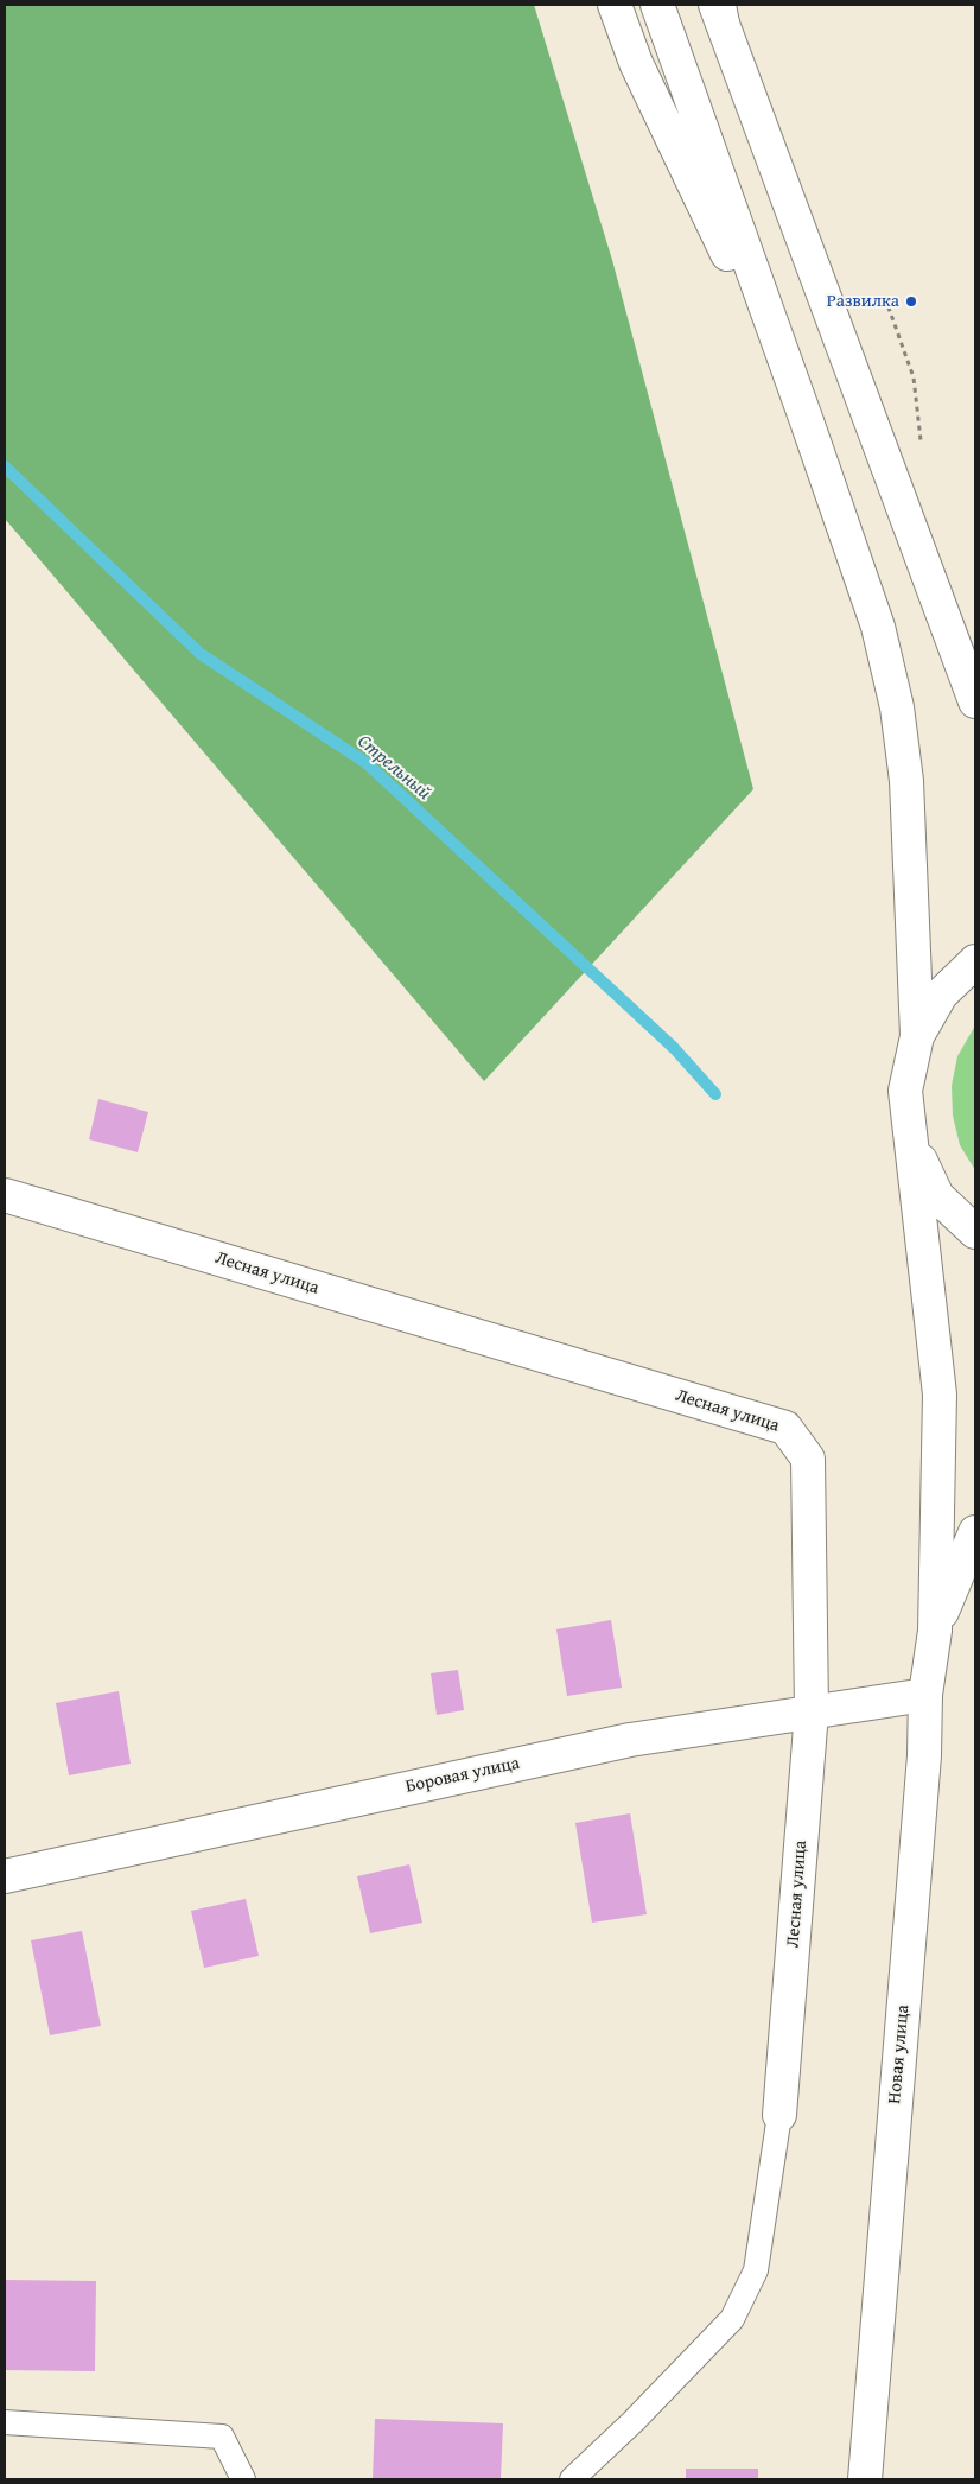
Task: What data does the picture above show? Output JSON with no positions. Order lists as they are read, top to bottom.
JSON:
{
  "streets": {
    "main road": ["Лесная улица", "Боровая улица", "Новая улица"]
  },
  "crossings": [
    ["Лесная улица", "Боровая улица"],
    ["Боровая улица", "Новая улица"]
  ],
  "water": ["Стрельный"],
  "places": ["Развилка"]
}
